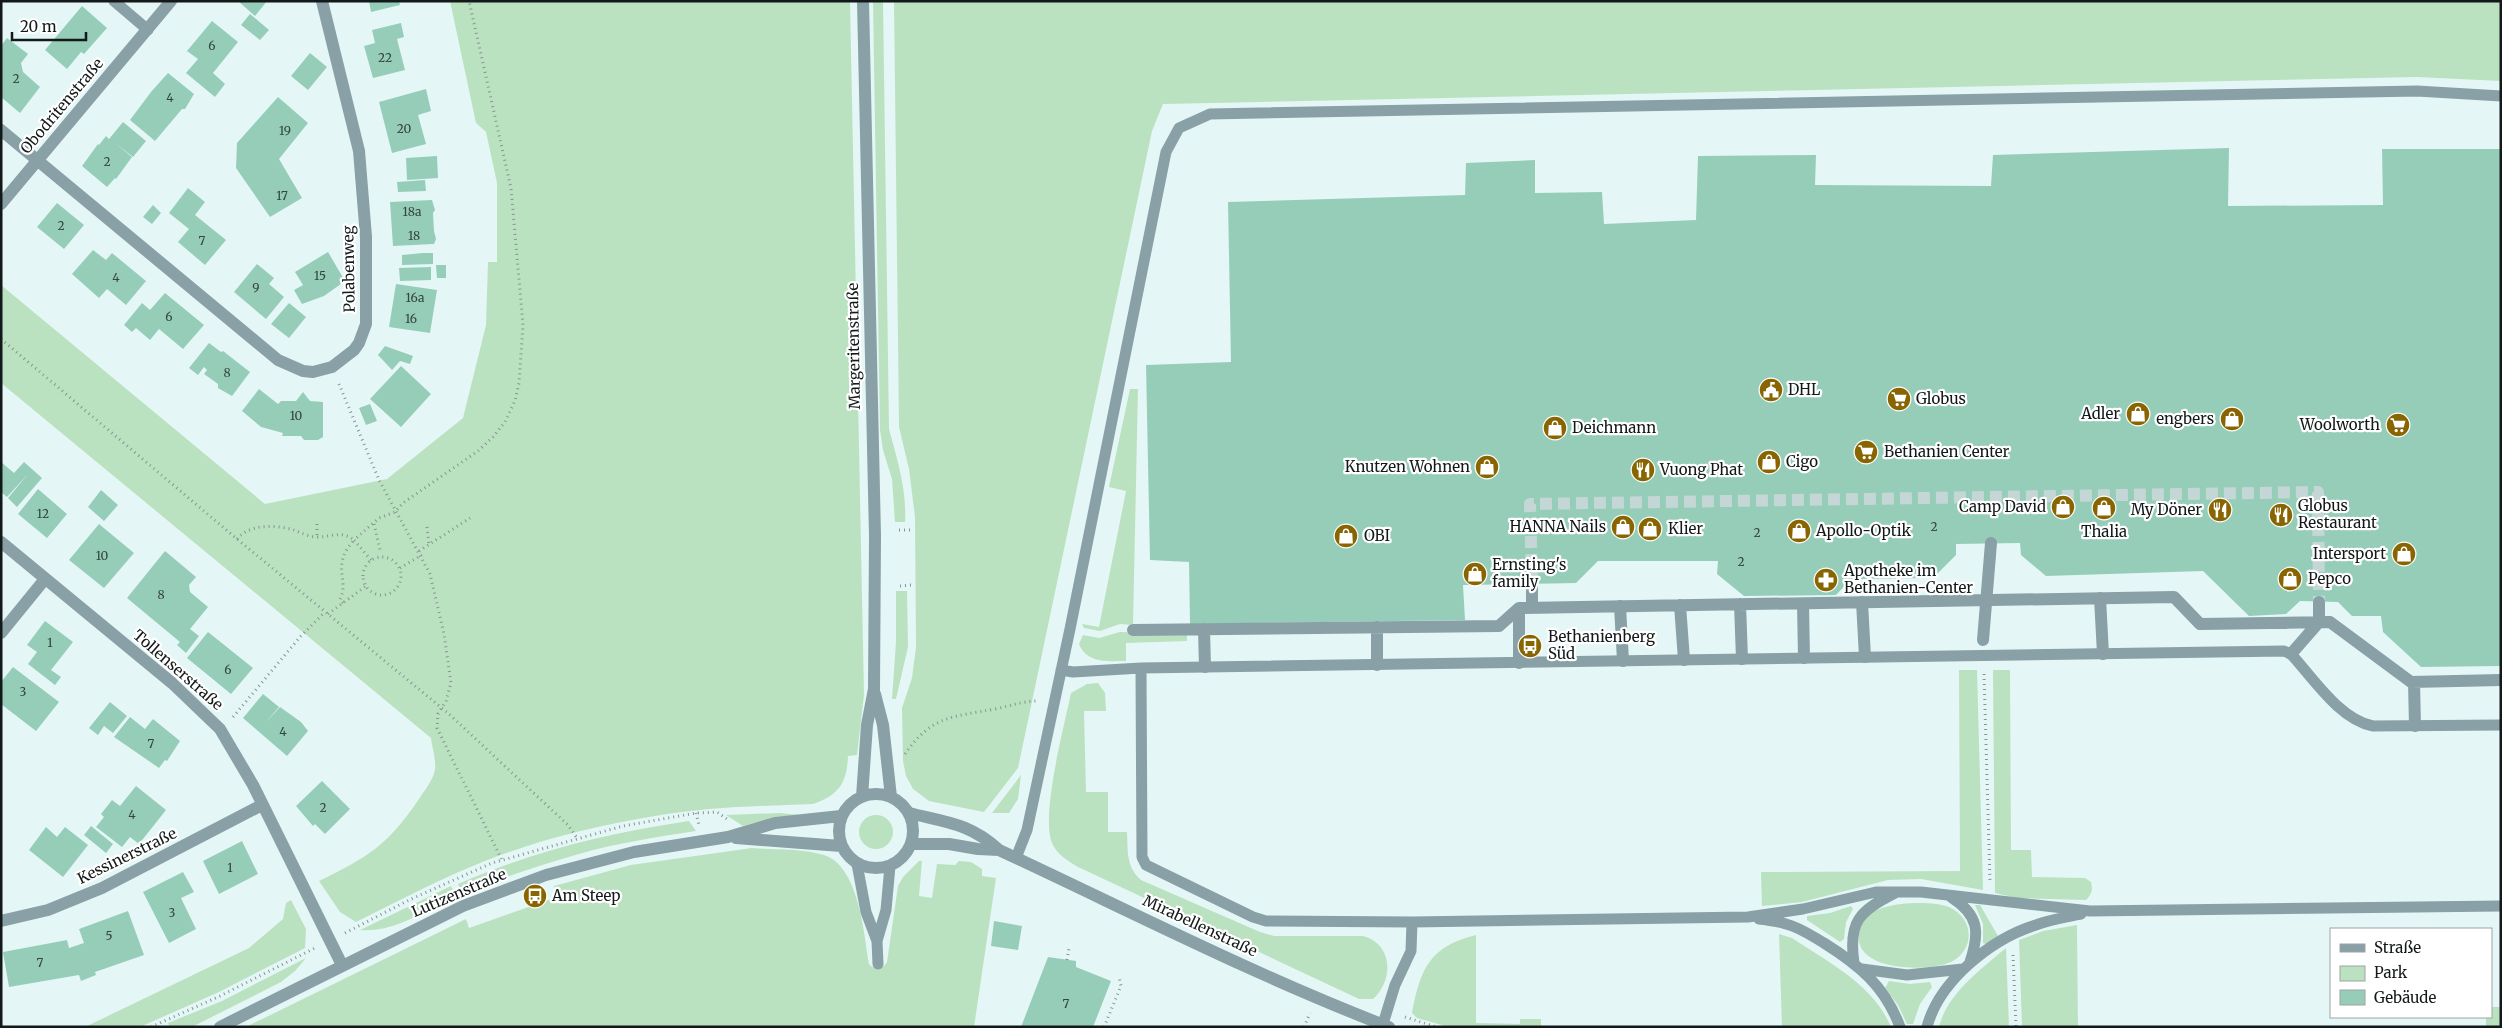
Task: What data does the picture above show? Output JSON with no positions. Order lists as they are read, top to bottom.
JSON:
{
  "streets": {
    "street": [
      "Obodritenstraße",
      "Polabenweg",
      "Margeritenstraße",
      "Tollenserstraße",
      "Kessinerstraße",
      "Lutizenstraße",
      "Mirabellenstraße"
    ]
  },
  "crossings": [
    ["Obodritenstraße", "Polabenweg"],
    ["Margeritenstraße", "Lutizenstraße"],
    ["Margeritenstraße", "Mirabellenstraße"],
    ["Tollenserstraße", "Kessinerstraße"],
    ["Tollenserstraße", "Lutizenstraße"],
    ["Lutizenstraße", "Mirabellenstraße"]
  ],
  "places": {
    "public building": ["DHL"],
    "supermarket": ["Globus", "Woolworth", "Bethanien Center"],
    "shop": [
      "Adler",
      "engbers",
      "Deichmann",
      "Cigo",
      "Knutzen Wohnen",
      "Camp David",
      "Thalia",
      "HANNA Nails",
      "Klier",
      "Apollo-Optik",
      "OBI",
      "Intersport",
      "Ernsting's family",
      "Pepco"
    ],
    "restaurant": ["Vuong Phat", "My Döner", "Globus Restaurant"],
    "pharmacy": ["Apotheke im Bethanien-Center"],
    "bus stop": ["Bethanienberg Süd", "Am Steep"]
  },
  "house_numbers": [
    "6",
    "22",
    "2",
    "4",
    "20",
    "19",
    "2",
    "17",
    "18a",
    "2",
    "18",
    "7",
    "15",
    "4",
    "9",
    "16a",
    "6",
    "16",
    "8",
    "10",
    "12",
    "2",
    "2",
    "10",
    "2",
    "8",
    "1",
    "6",
    "3",
    "4",
    "7",
    "2",
    "4",
    "1",
    "3",
    "5",
    "7",
    "7"
  ],
  "legend": ["Straße", "Park", "Gebäude"],
  "scale_bar": "20 m"
}
